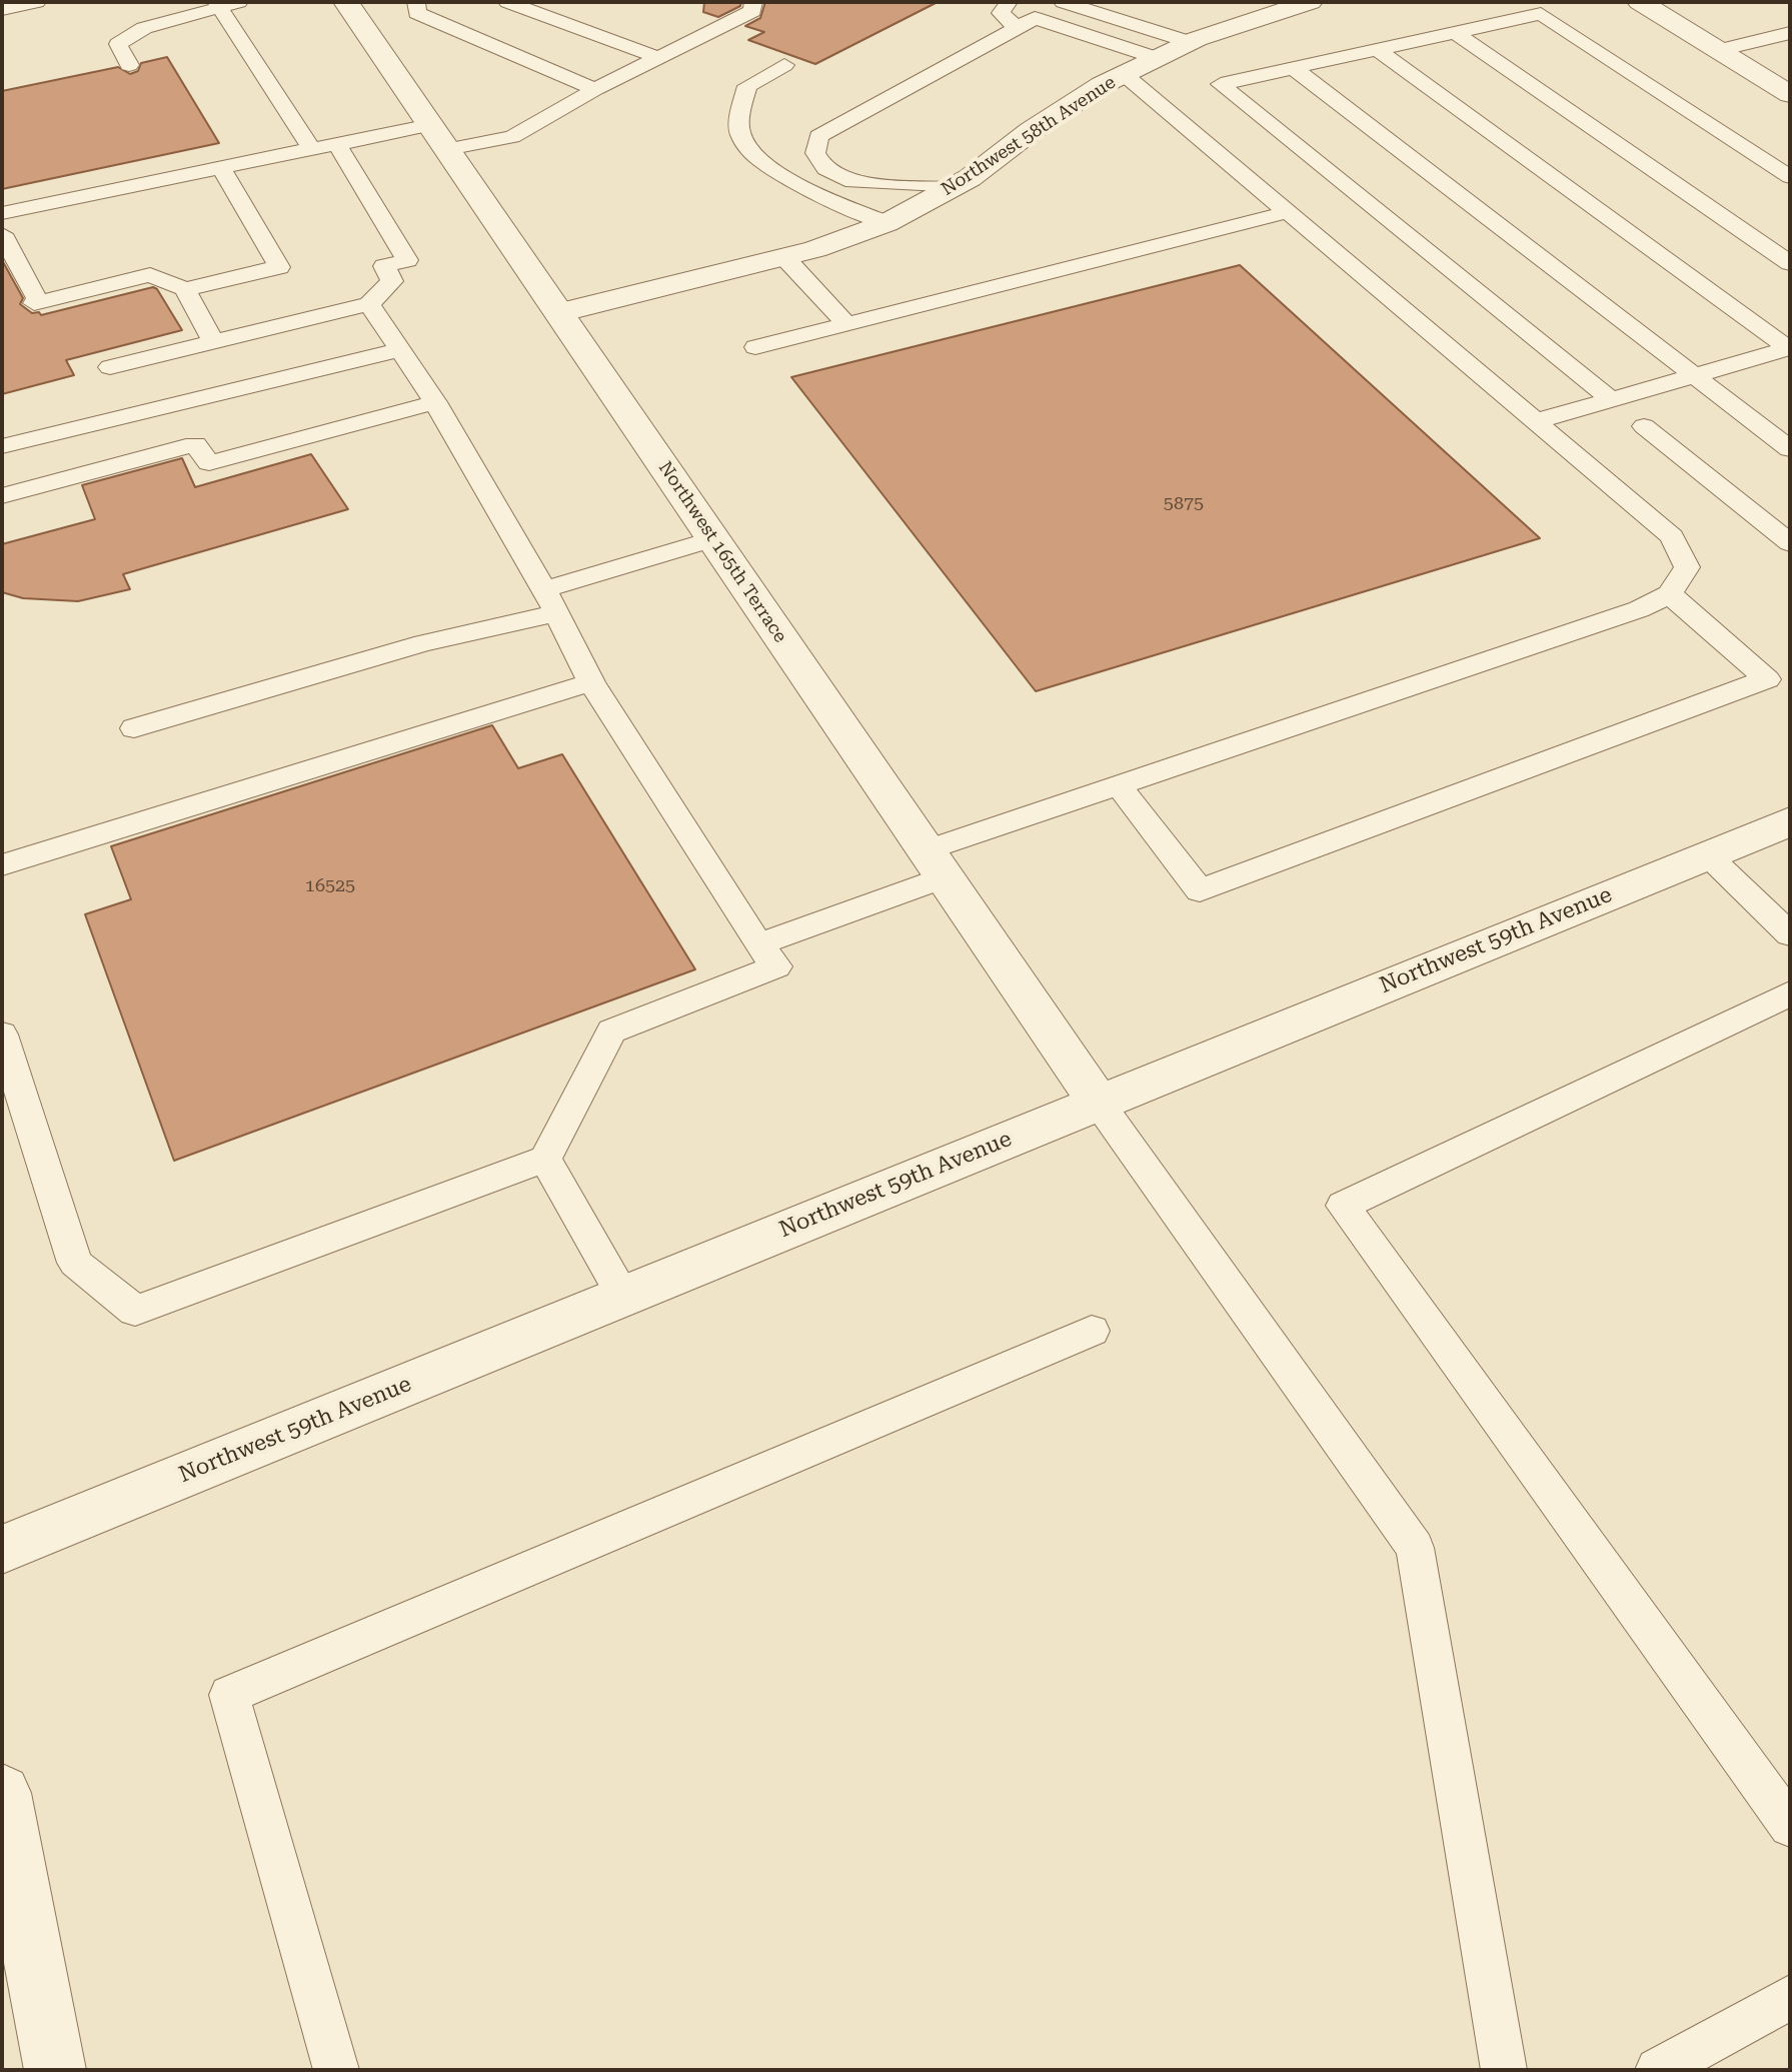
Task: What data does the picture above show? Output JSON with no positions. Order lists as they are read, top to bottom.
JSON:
{
  "streets": {
    "street": ["Northwest 58th Avenue", "Northwest 165th Terrace", "Northwest 59th Avenue"]
  },
  "crossings": [
    ["Northwest 58th Avenue", "Northwest 165th Terrace"],
    ["Northwest 165th Terrace", "Northwest 59th Avenue"]
  ],
  "house_numbers": ["5875", "16525"]
}
